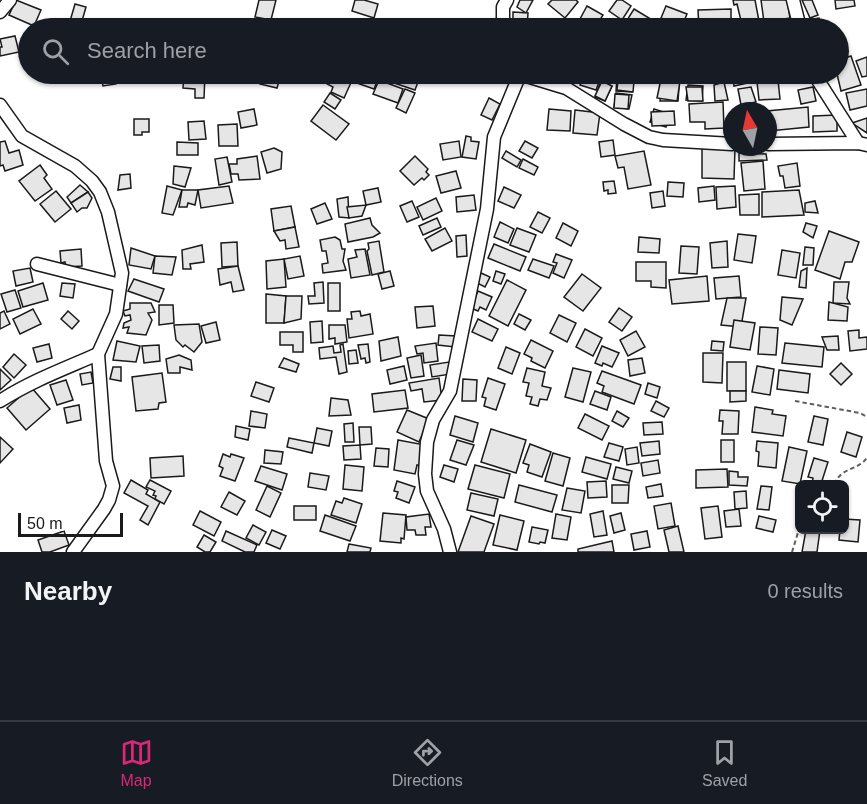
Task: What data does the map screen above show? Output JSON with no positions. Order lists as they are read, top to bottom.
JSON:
{
  "scale_bar": "50 m",
  "north": "top",
  "page": {
    "search": "Search here",
    "scale": "50 m",
    "heading": ["Nearby", "0 results"],
    "nav": ["Map", "Directions", "Saved"]
  }
}
